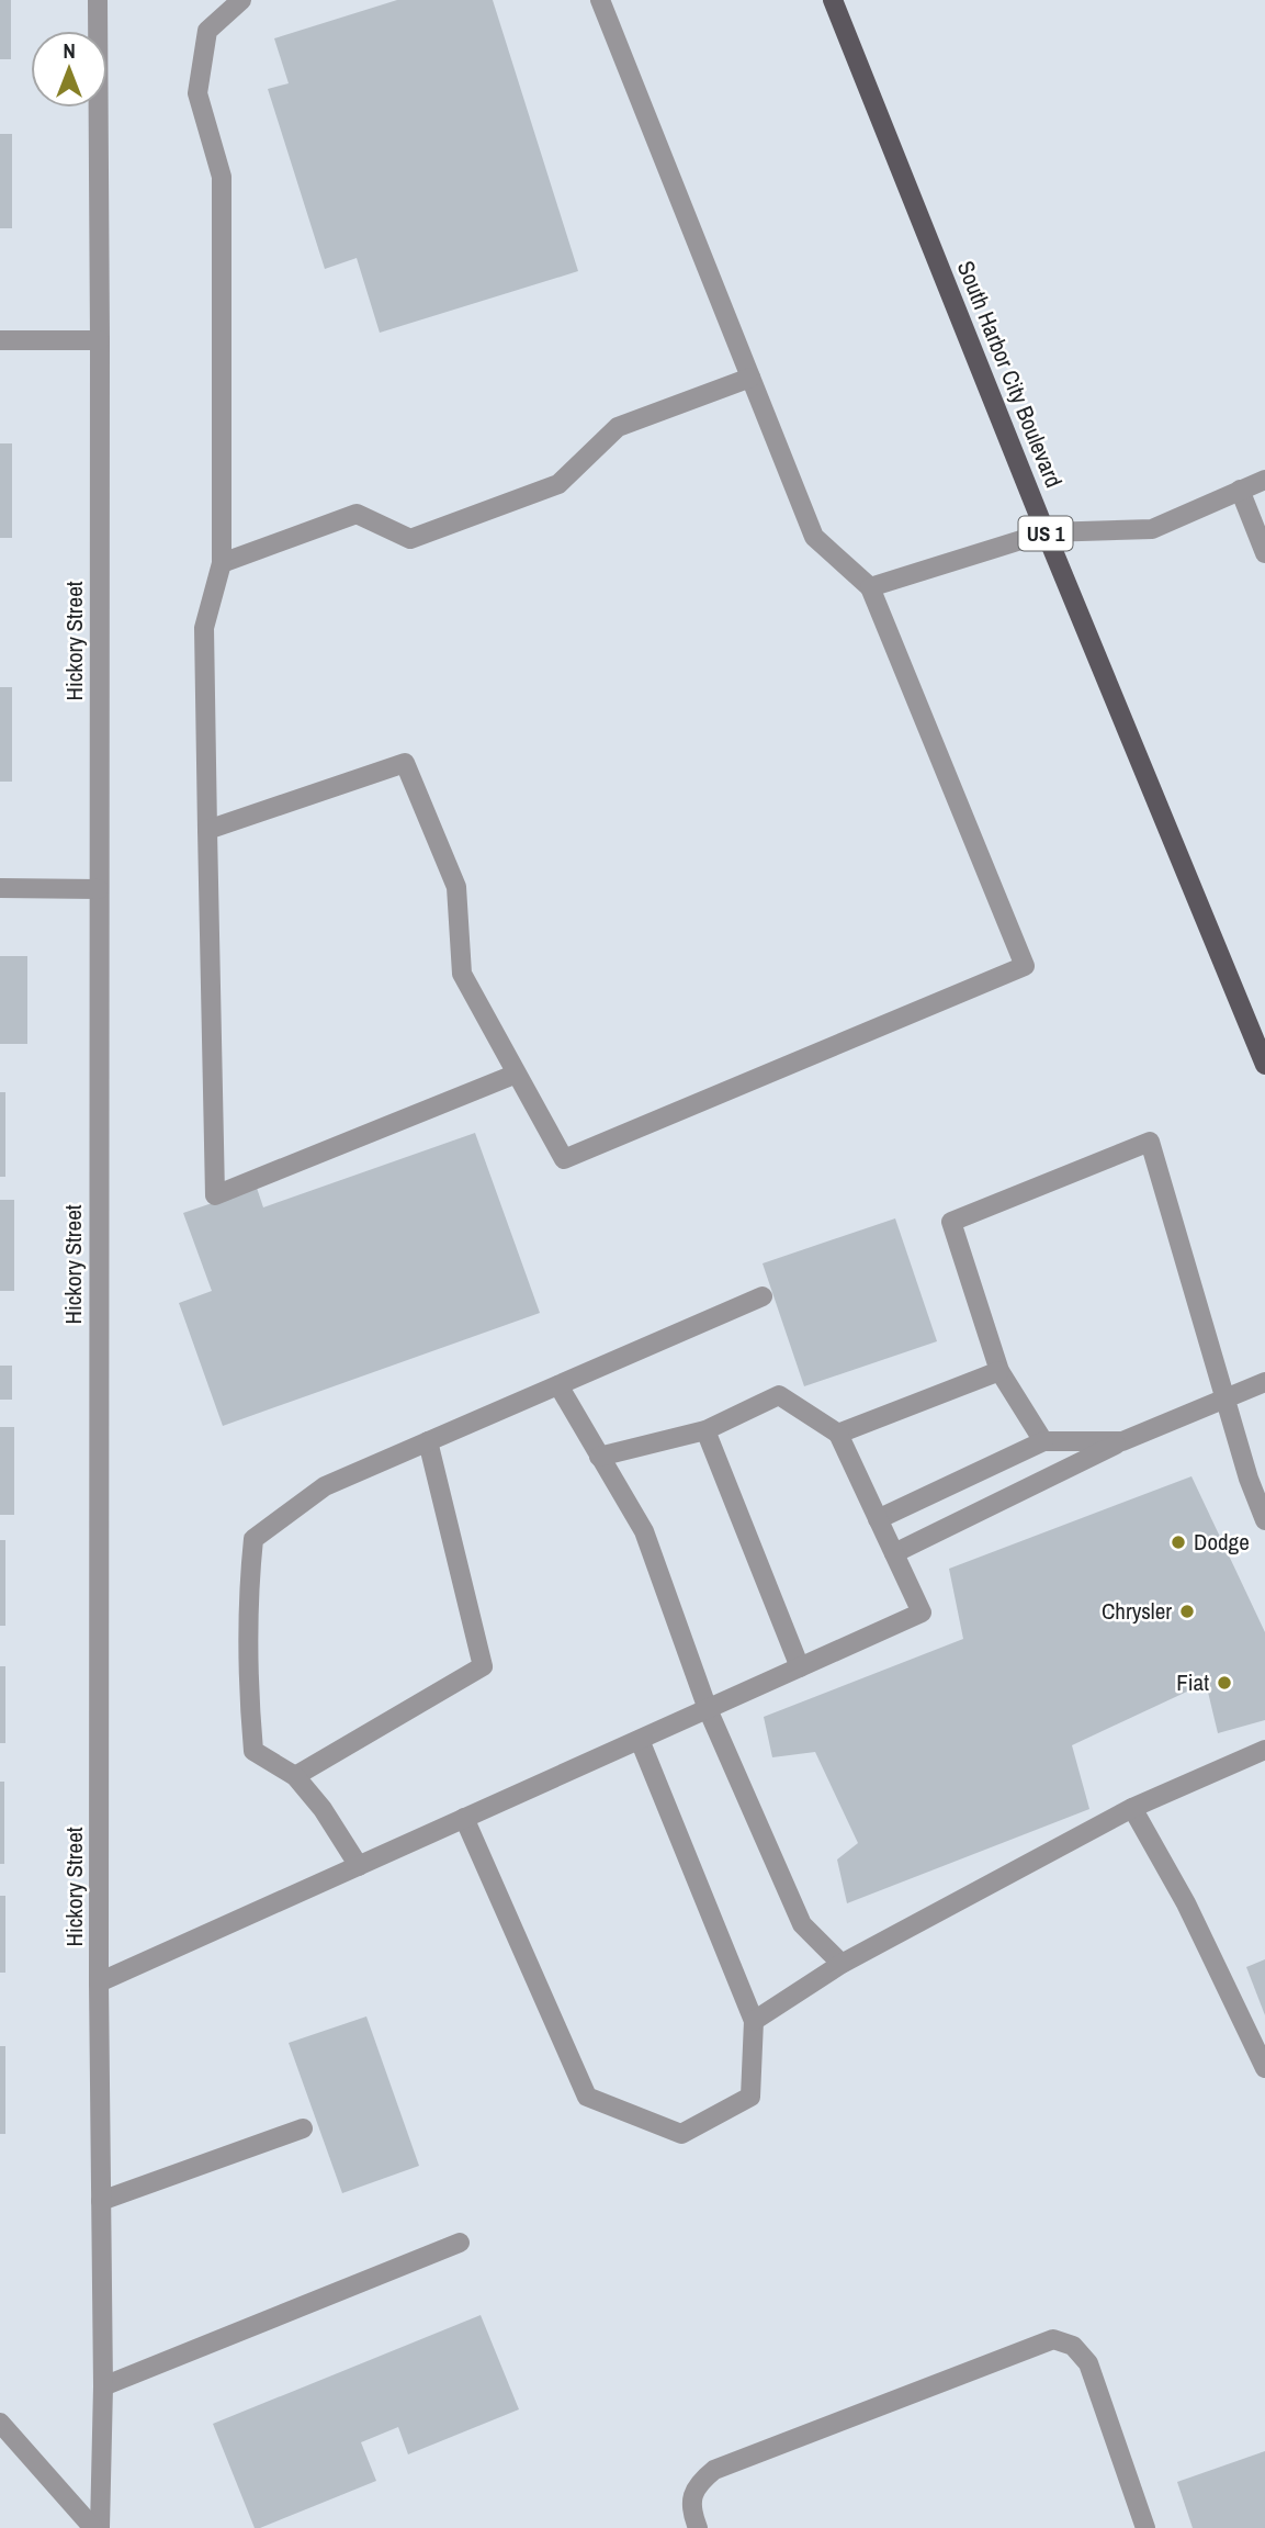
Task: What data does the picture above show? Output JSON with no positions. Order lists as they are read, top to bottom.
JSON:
{
  "streets": {
    "main road": ["South Harbor City Boulevard", "US 1"],
    "street": ["Hickory Street"]
  },
  "places": ["Dodge", "Chrysler", "Fiat"],
  "north": "top"
}
